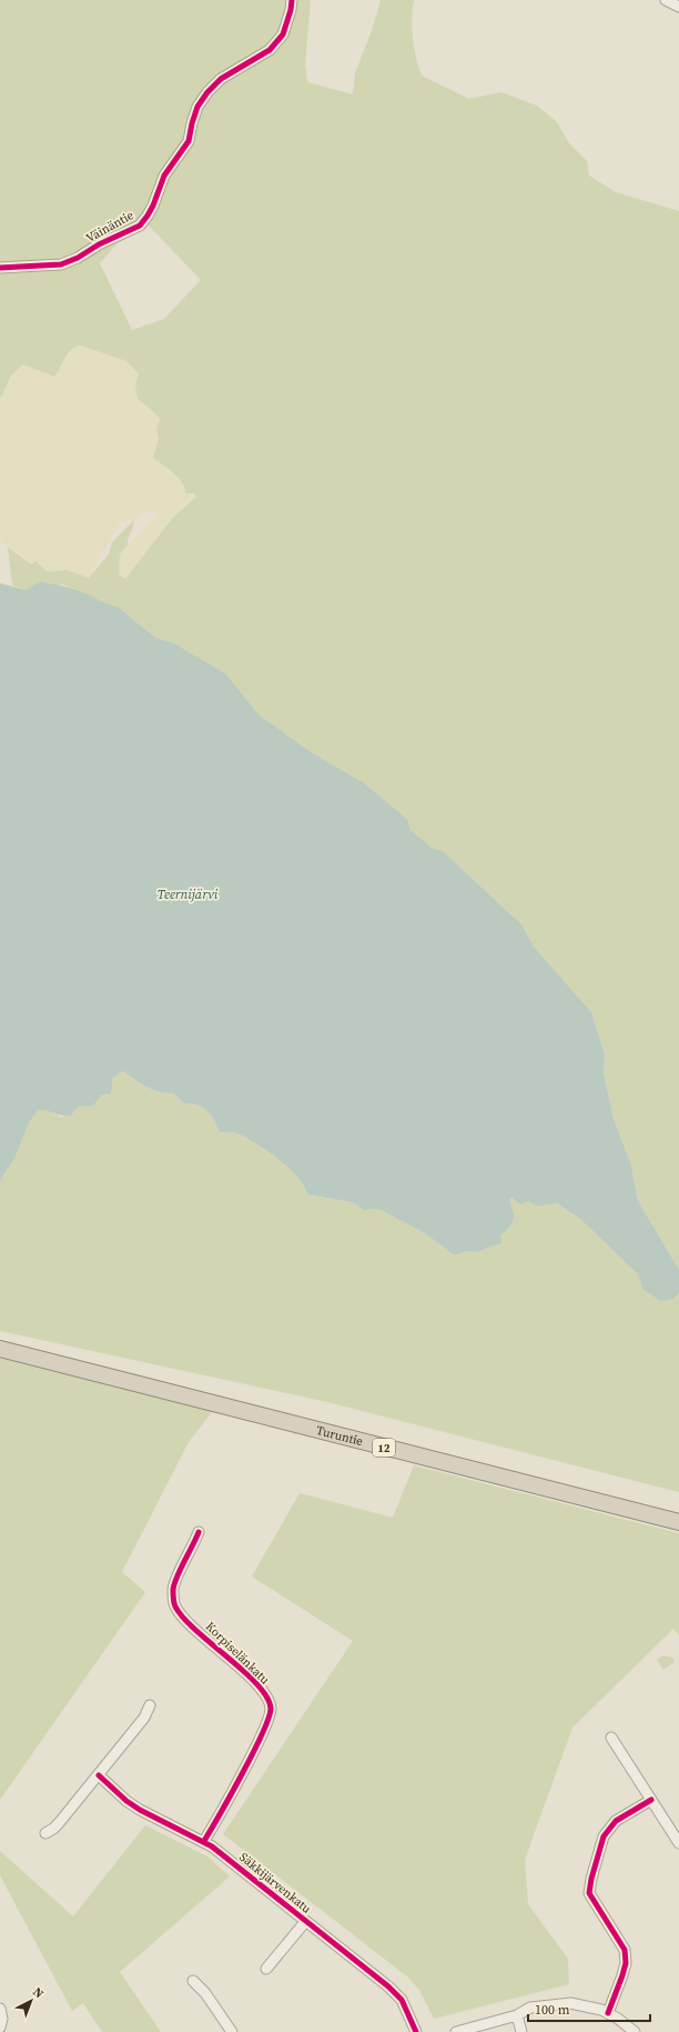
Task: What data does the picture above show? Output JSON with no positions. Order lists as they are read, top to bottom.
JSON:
{
  "streets": {
    "highway": ["Turuntie", "12"],
    "street": ["Väinäntie", "Korpiselänkatu", "Säkkijärvenkatu"]
  },
  "crossings": [
    ["Korpiselänkatu", "Säkkijärvenkatu"]
  ],
  "water": ["Teernijärvi"],
  "scale_bar": "100 m",
  "north": "top right"
}
